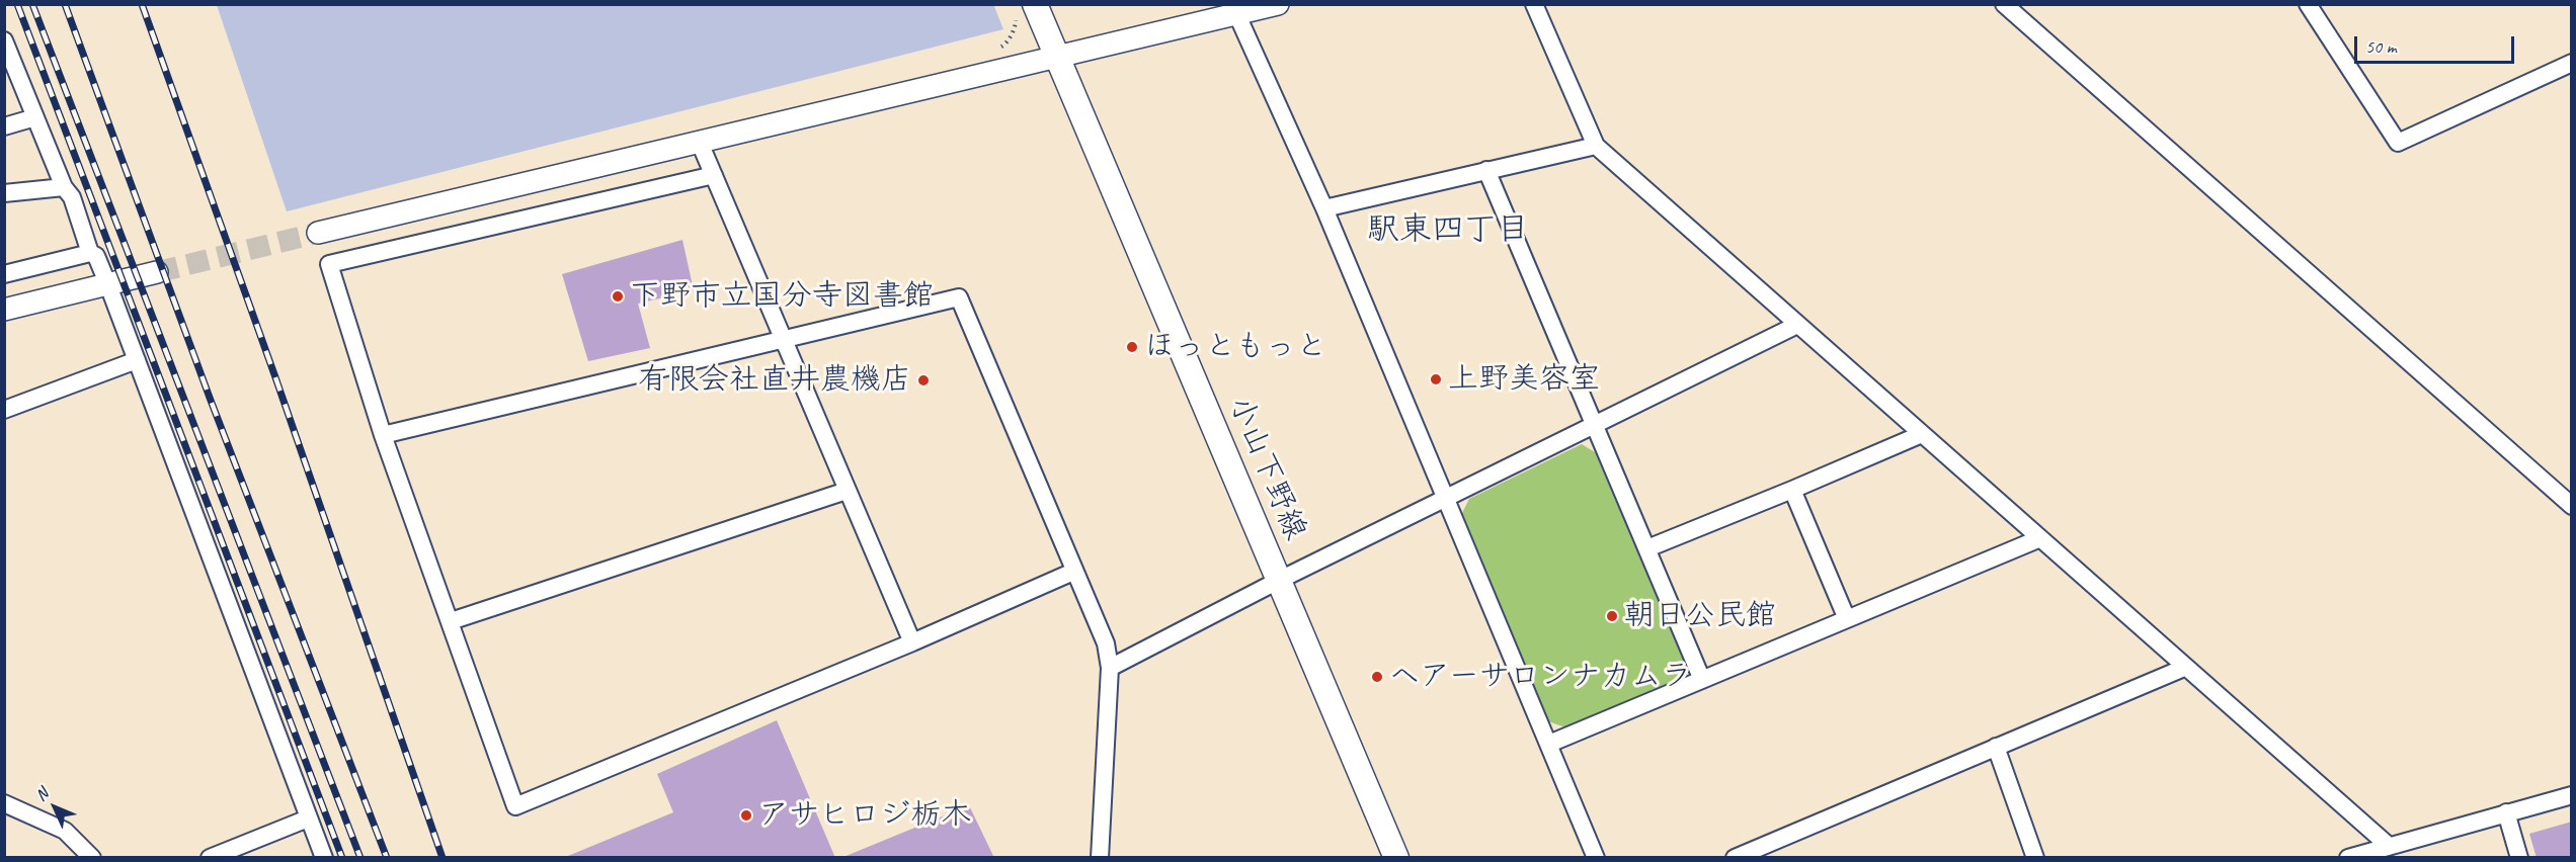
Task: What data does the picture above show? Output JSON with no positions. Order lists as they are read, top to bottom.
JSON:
{
  "streets": {
    "main road": ["小山下野線"]
  },
  "districts": ["駅東四丁目"],
  "places": [
    "下野市立国分寺図書館",
    "ほっともっと",
    "上野美容室",
    "有限会社直井農機店",
    "朝日公民館",
    "ヘアーサロンナカムラ",
    "アサヒロジ栃木"
  ],
  "scale_bar": "50 m",
  "north": "top left"
}
